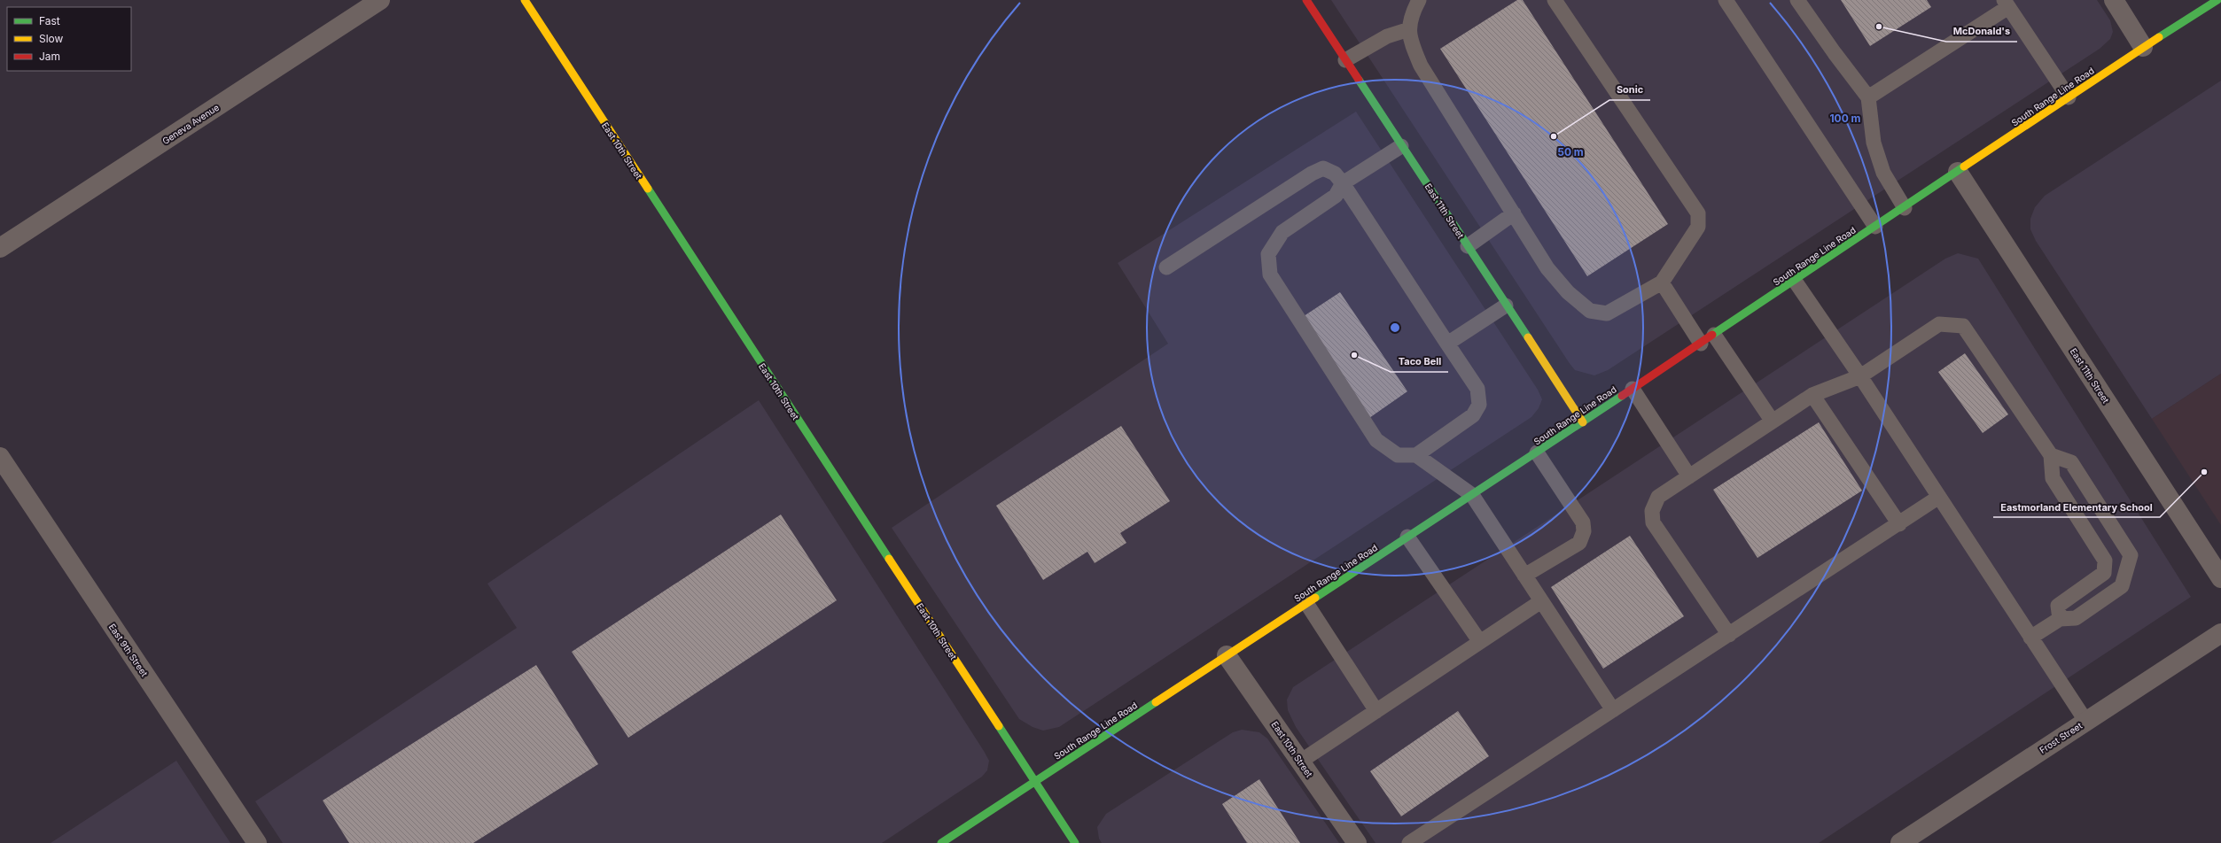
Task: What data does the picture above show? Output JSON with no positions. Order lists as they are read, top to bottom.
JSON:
{
  "streets": {
    "main road": ["South Range Line Road", "East 10th Street", "East 11th Street"],
    "street": ["Geneva Avenue", "East 9th Street", "Frost Street"]
  },
  "crossings": [
    ["South Range Line Road", "East 10th Street"],
    ["South Range Line Road", "East 11th Street"]
  ],
  "places": [
    "McDonald's",
    "Sonic",
    "Taco Bell",
    "Eastmorland Elementary School"
  ],
  "legend": ["Fast", "Slow", "Jam"],
  "rings": ["100 m", "50 m"]
}
